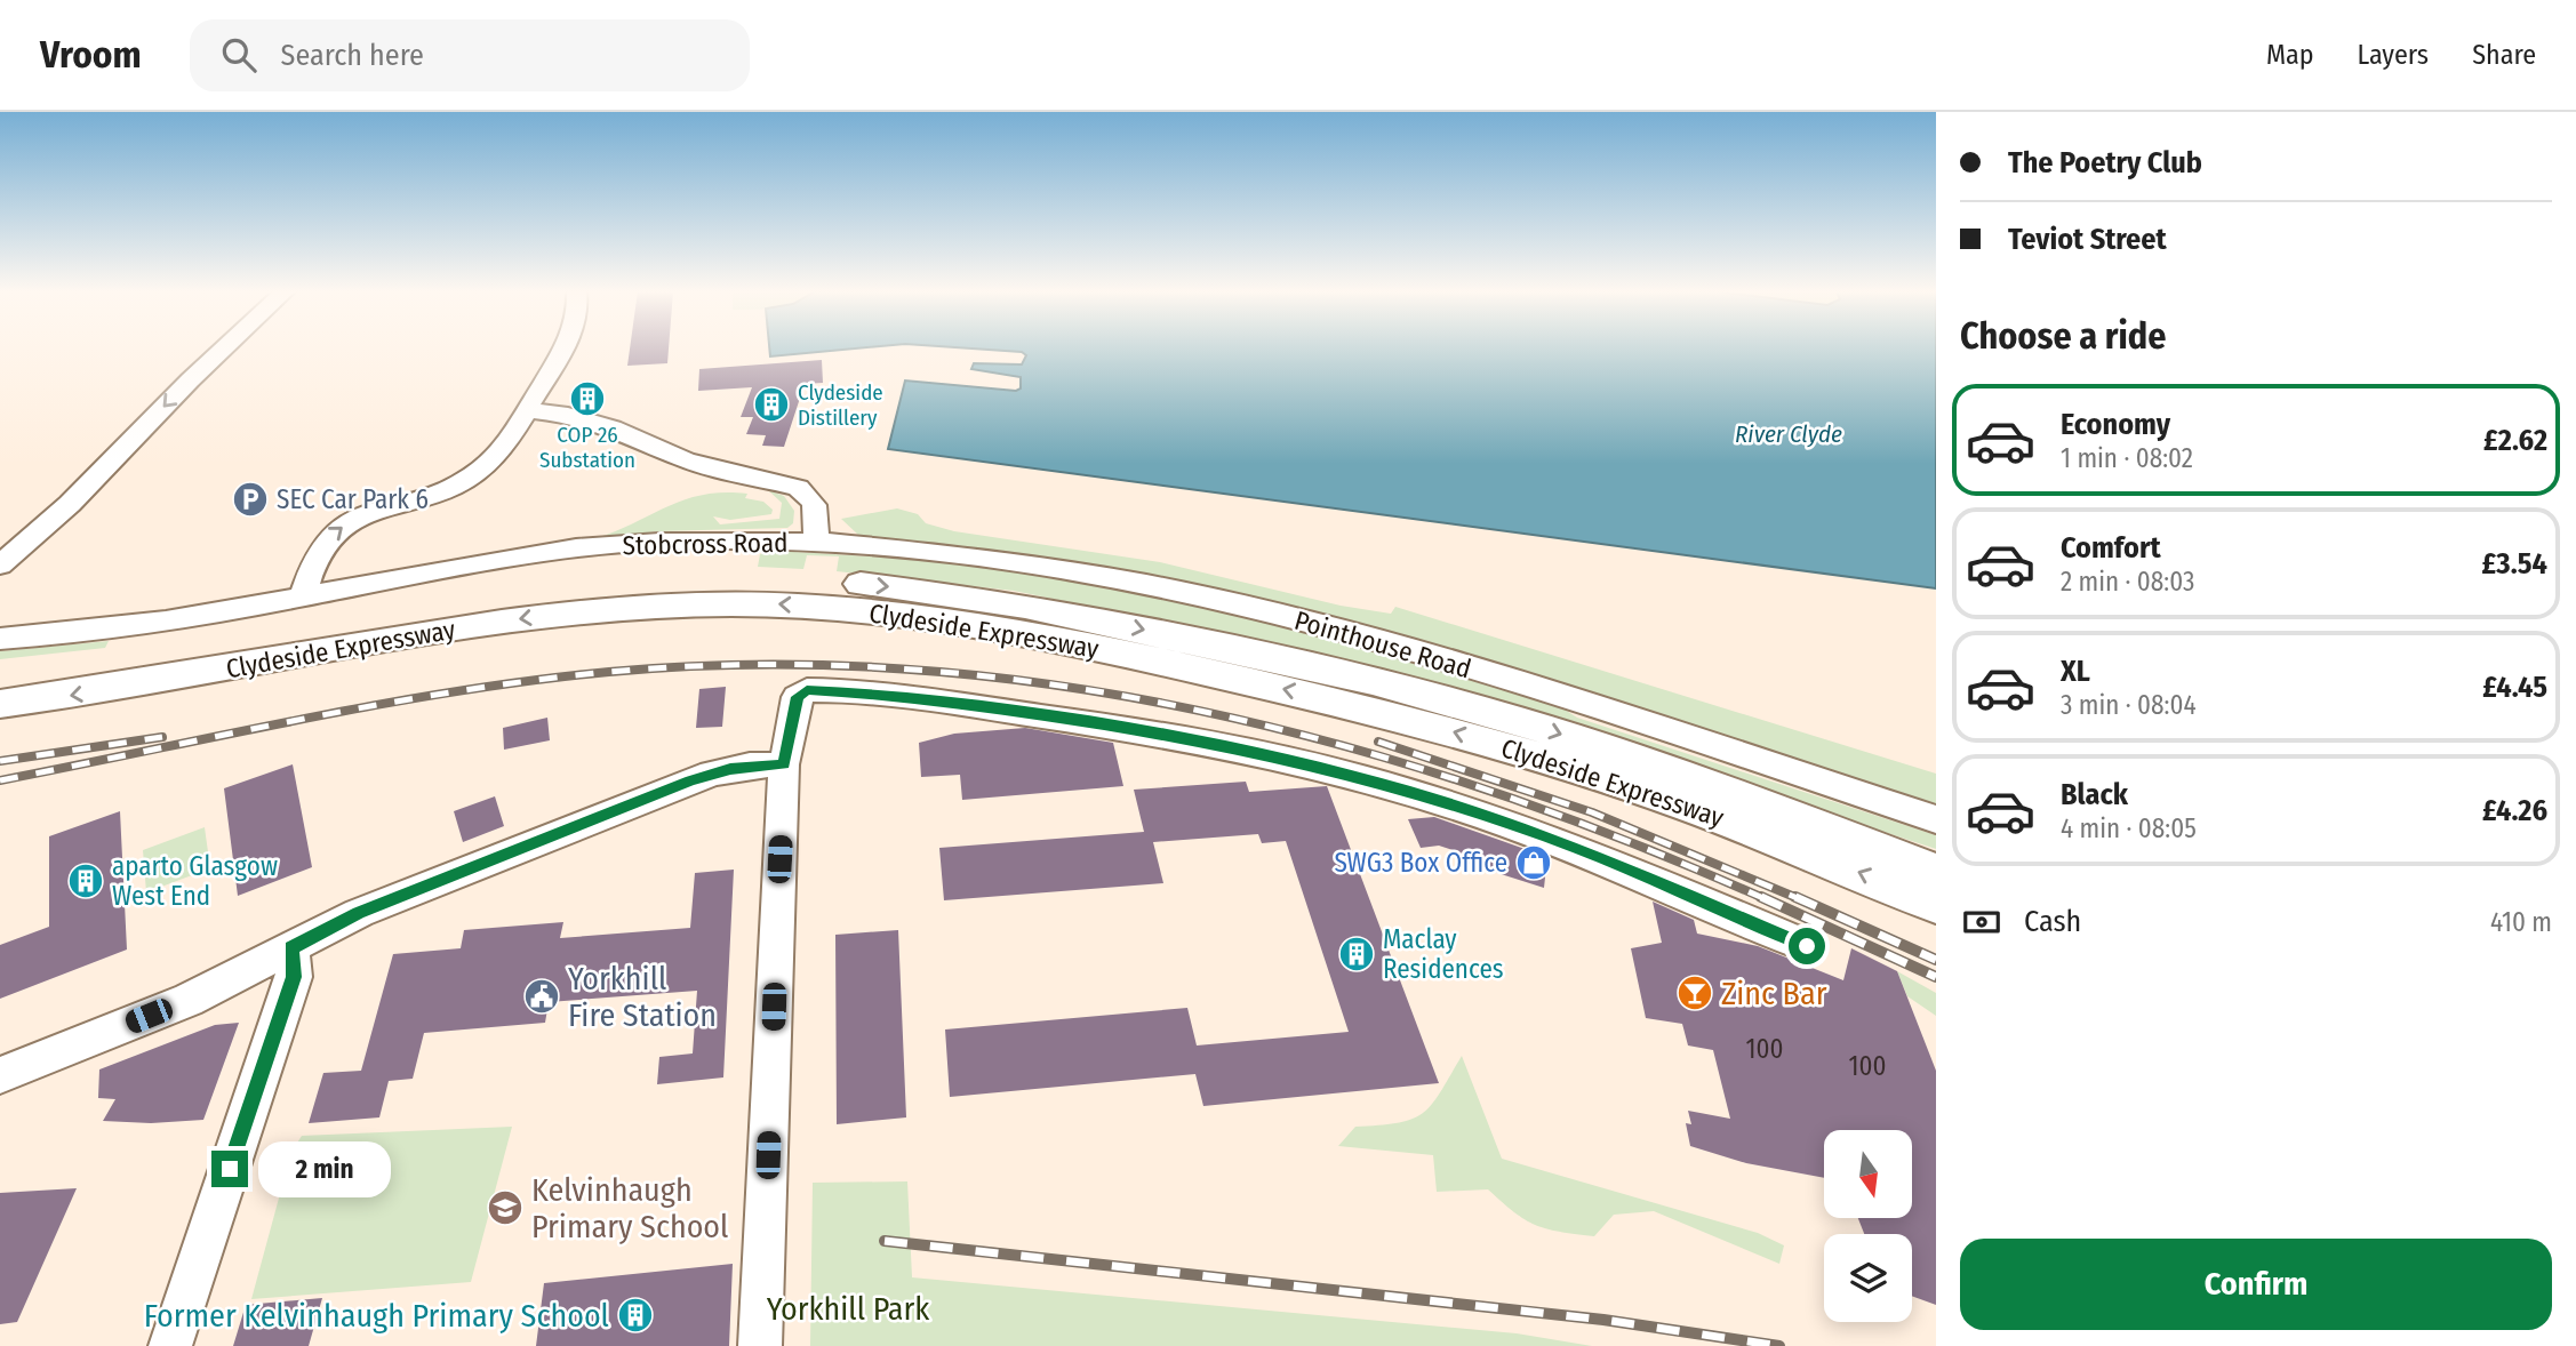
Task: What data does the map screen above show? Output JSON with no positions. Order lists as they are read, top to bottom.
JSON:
{
  "streets": {
    "main road": ["Clydeside Expressway"],
    "street": ["Stobcross Road", "Pointhouse Road"]
  },
  "crossings": [
    ["Stobcross Road", "Pointhouse Road"]
  ],
  "water": ["River Clyde"],
  "parks": ["Yorkhill Park"],
  "places": {
    "building": [
      "COP 26 Substation",
      "Clydeside Distillery",
      "aparto Glasgow West End",
      "Maclay Residences",
      "Former Kelvinhaugh Primary School"
    ],
    "parking": ["SEC Car Park 6"],
    "shop": ["SWG3 Box Office"],
    "bar": ["Zinc Bar"],
    "public building": ["Yorkhill Fire Station"],
    "school or university": ["Kelvinhaugh Primary School"]
  },
  "house_numbers": ["100", "100"],
  "north": "bottom",
  "page": {
    "header": "Vroom",
    "search": "Search here",
    "nav": ["Map", "Layers", "Share"],
    "banner": ["The Poetry Club", "Teviot Street"],
    "heading": "Choose a ride",
    "list": [
      {
        "name": "Economy",
        "note": "1 min · 08:02",
        "value": "£2.62"
      },
      {
        "name": "Comfort",
        "note": "2 min · 08:03",
        "value": "£3.54"
      },
      {
        "name": "XL",
        "note": "3 min · 08:04",
        "value": "£4.45"
      },
      {
        "name": "Black",
        "note": "4 min · 08:05",
        "value": "£4.26"
      }
    ],
    "pay": ["Cash", "410 m"],
    "bubble": "2 min",
    "buttons": "Confirm"
  }
}
